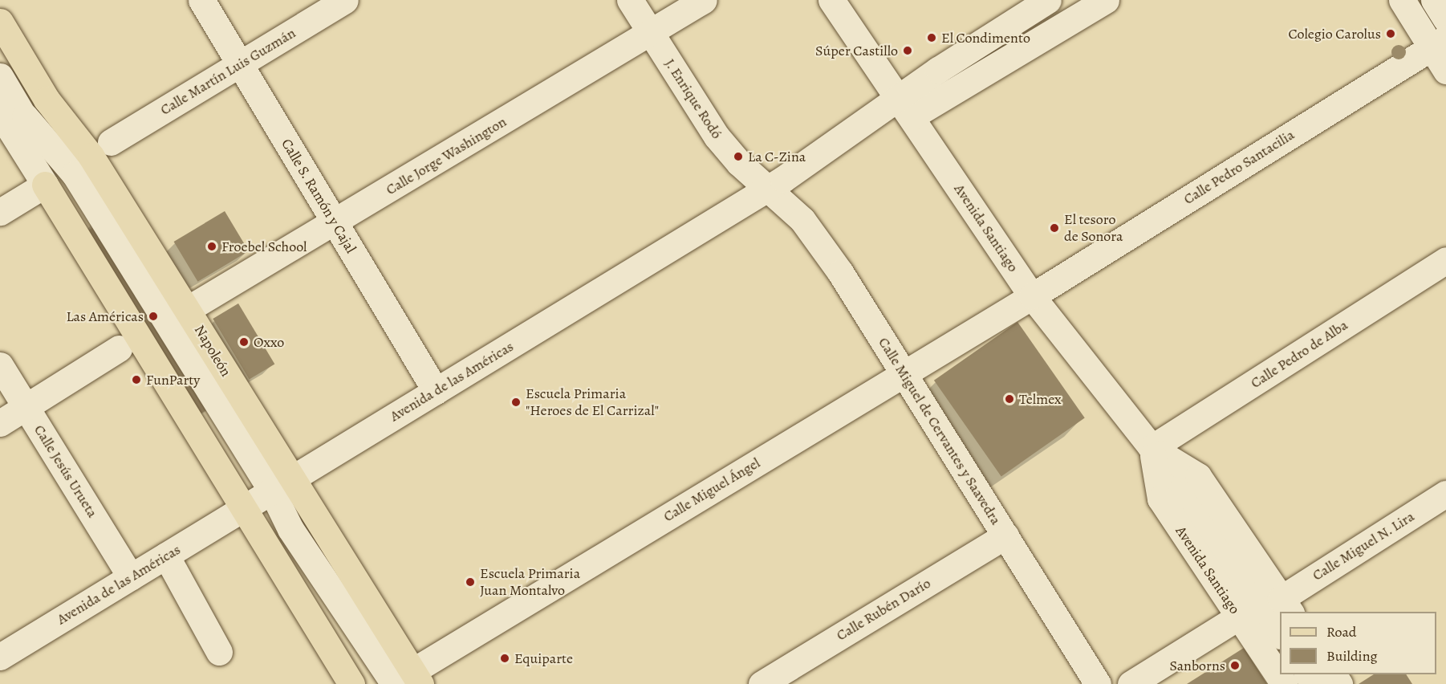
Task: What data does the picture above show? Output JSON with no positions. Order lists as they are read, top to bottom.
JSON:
{
  "streets": {
    "main road": ["Napoleón"],
    "street": [
      "Calle Martín Luis Guzmán",
      "J. Enrique Rodó",
      "Calle Jorge Washington",
      "Calle Pedro Santacilia",
      "Calle S. Ramón y Cajal",
      "Avenida Santiago",
      "Calle Pedro de Alba",
      "Avenida de las Américas",
      "Calle Miguel de Cervantes y Saavedra",
      "Calle Jesús Urueta",
      "Calle Miguel Ángel",
      "Calle Miguel N. Lira",
      "Calle Rubén Darío"
    ]
  },
  "crossings": [
    ["Calle Martín Luis Guzmán", "Calle S. Ramón y Cajal"],
    ["J. Enrique Rodó", "Calle Jorge Washington"],
    ["J. Enrique Rodó", "Avenida de las Américas"],
    ["J. Enrique Rodó", "Calle Miguel de Cervantes y Saavedra"],
    ["Calle Jorge Washington", "Calle S. Ramón y Cajal"],
    ["Calle Jorge Washington", "Napoleón"],
    ["Calle Pedro Santacilia", "Avenida Santiago"],
    ["Calle Pedro Santacilia", "Calle Miguel Ángel"],
    ["Calle S. Ramón y Cajal", "Avenida de las Américas"],
    ["Avenida Santiago", "Calle Pedro de Alba"],
    ["Avenida Santiago", "Avenida de las Américas"],
    ["Avenida Santiago", "Calle Miguel Ángel"],
    ["Avenida Santiago", "Calle Miguel N. Lira"],
    ["Napoleón", "Avenida de las Américas"],
    ["Napoleón", "Calle Miguel Ángel"],
    ["Avenida de las Américas", "Calle Miguel de Cervantes y Saavedra"],
    ["Avenida de las Américas", "Calle Jesús Urueta"],
    ["Calle Miguel de Cervantes y Saavedra", "Calle Miguel Ángel"],
    ["Calle Miguel de Cervantes y Saavedra", "Calle Rubén Darío"]
  ],
  "places": [
    "Colegio Carolus",
    "El Condimento",
    "Súper Castillo",
    "La C-Zina",
    "El tesoro de Sonora",
    "Froebel School",
    "Las Américas",
    "Oxxo",
    "FunParty",
    "Telmex",
    "Escuela Primaria \"Heroes de El Carrizal\"",
    "Escuela Primaria Juan Montalvo",
    "Equiparte",
    "Sanborns"
  ],
  "legend": ["Road", "Building"]
}
